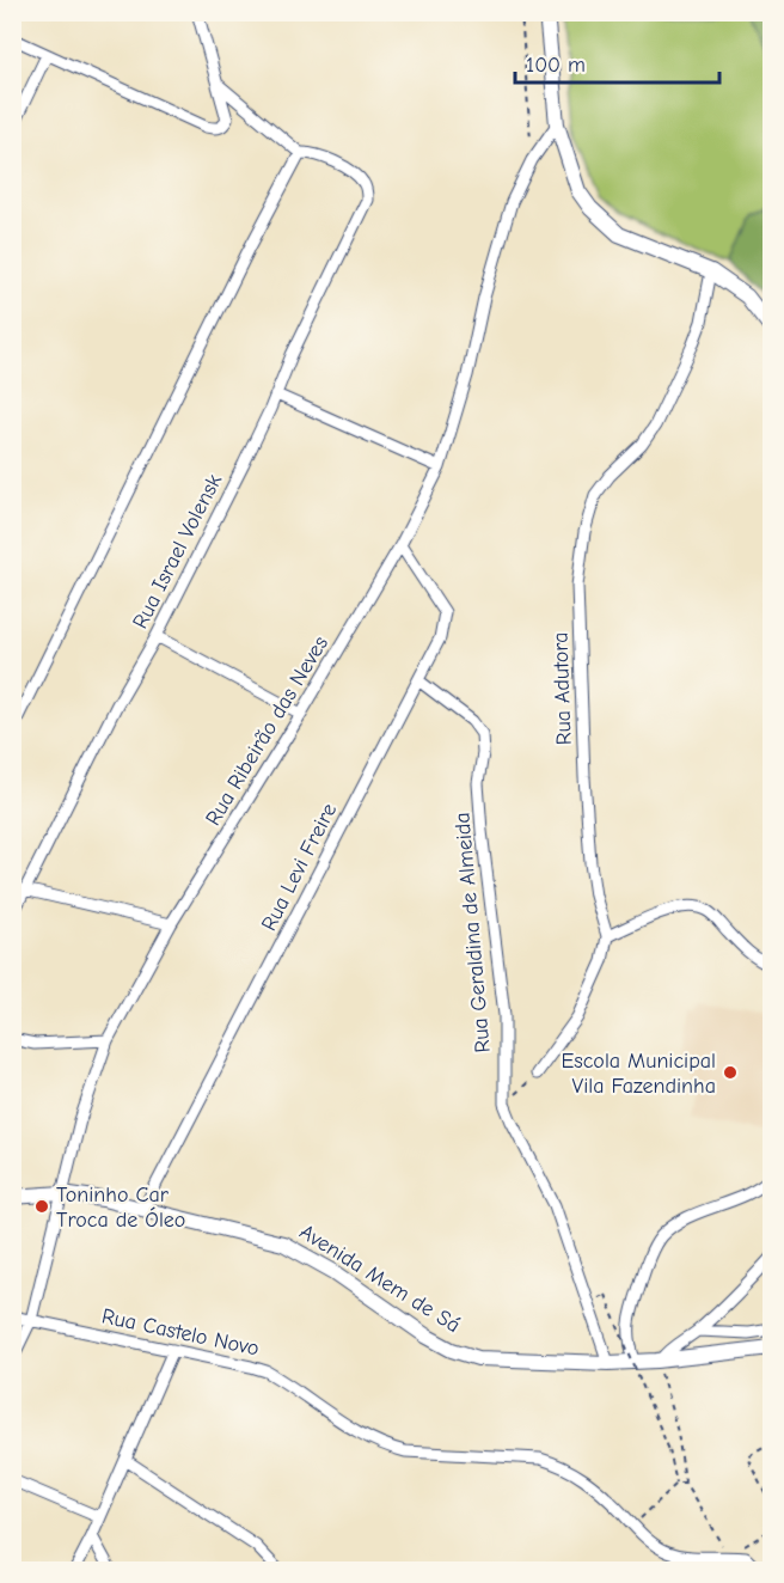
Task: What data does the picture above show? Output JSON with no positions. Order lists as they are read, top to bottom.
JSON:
{
  "streets": {
    "street": [
      "Rua Israel Volensk",
      "Rua Adutora",
      "Rua Ribeirão das Neves",
      "Rua Levi Freire",
      "Rua Geraldina de Almeida",
      "Avenida Mem de Sá",
      "Rua Castelo Novo"
    ]
  },
  "crossings": [
    ["Rua Ribeirão das Neves", "Rua Levi Freire"],
    ["Rua Ribeirão das Neves", "Avenida Mem de Sá"],
    ["Rua Ribeirão das Neves", "Rua Castelo Novo"],
    ["Rua Levi Freire", "Rua Geraldina de Almeida"],
    ["Rua Levi Freire", "Avenida Mem de Sá"],
    ["Rua Geraldina de Almeida", "Avenida Mem de Sá"]
  ],
  "places": ["Escola Municipal Vila Fazendinha", "Toninho Car Troca de Óleo"],
  "scale_bar": "100 m"
}
